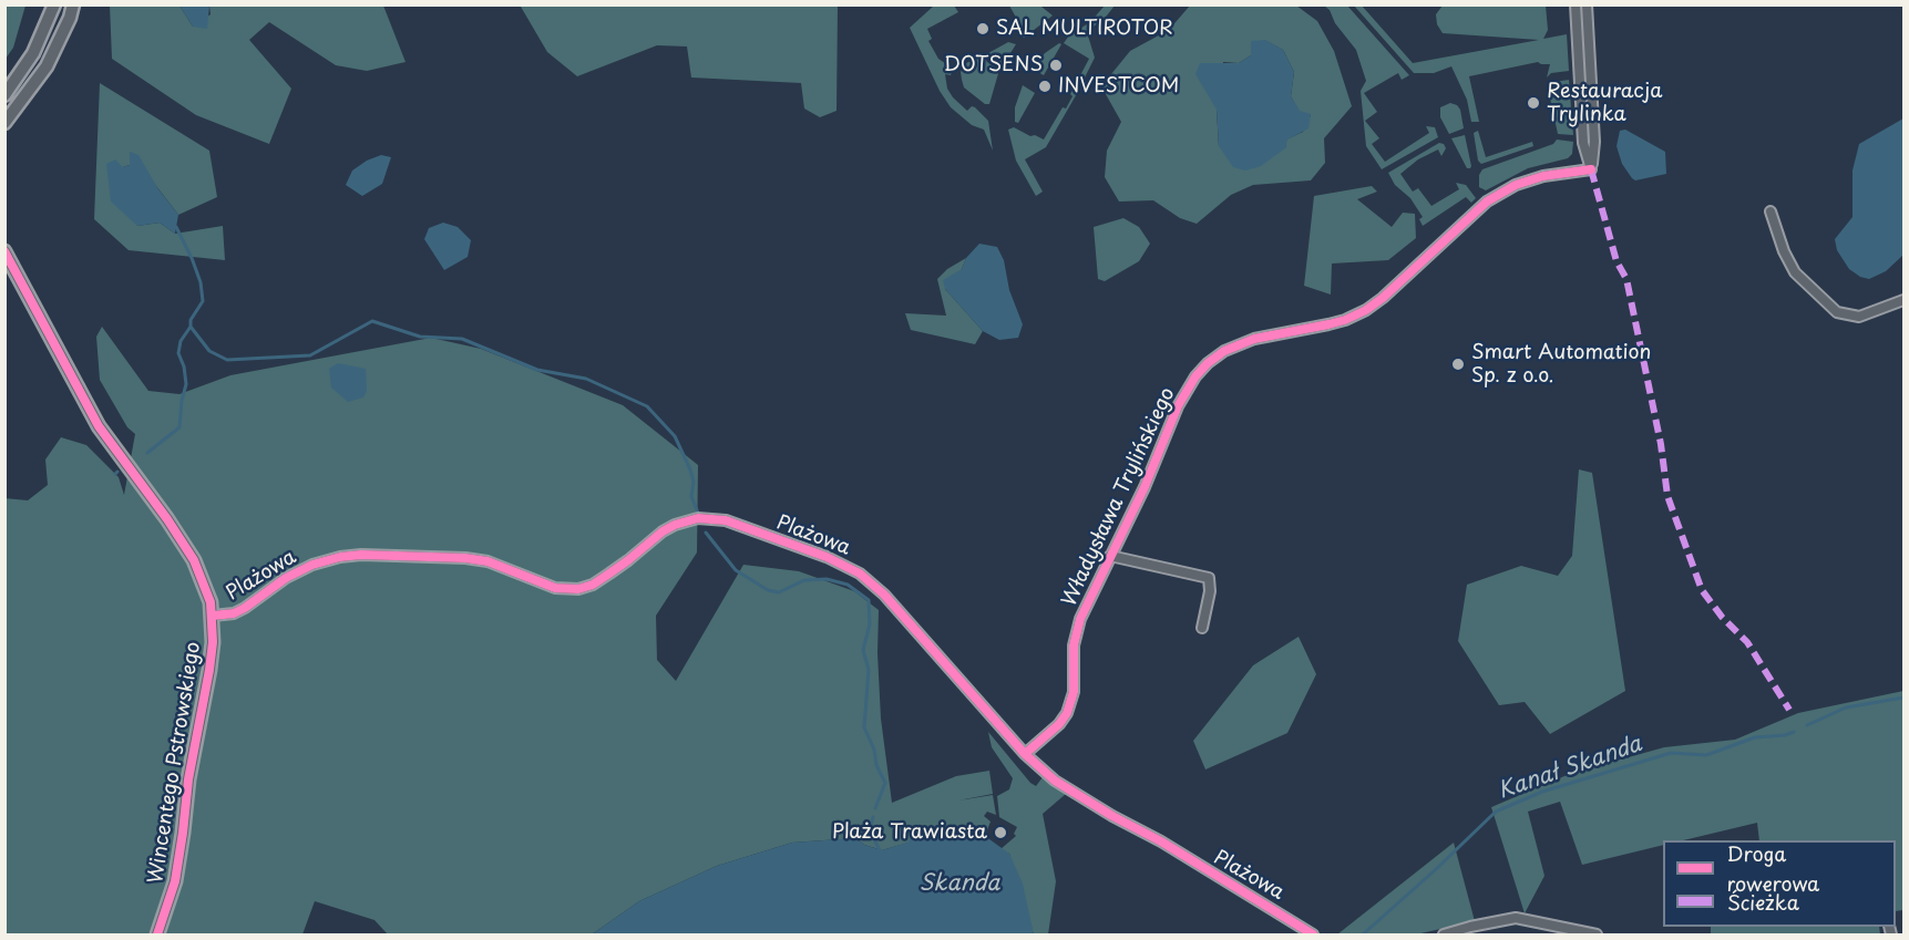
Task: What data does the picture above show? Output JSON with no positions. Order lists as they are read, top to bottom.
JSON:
{
  "streets": {
    "street": ["Władysława Trylińskiego", "Plażowa", "Wincentego Pstrowskiego"]
  },
  "crossings": [
    ["Władysława Trylińskiego", "Plażowa"],
    ["Plażowa", "Wincentego Pstrowskiego"]
  ],
  "water": ["Kanał Skanda", "Skanda"],
  "places": [
    "SAL MULTIROTOR",
    "DOTSENS",
    "INVESTCOM",
    "Restauracja Trylinka",
    "Smart Automation Sp. z o.o.",
    "Plaża Trawiasta"
  ],
  "legend": ["Droga rowerowa", "Ścieżka"]
}
